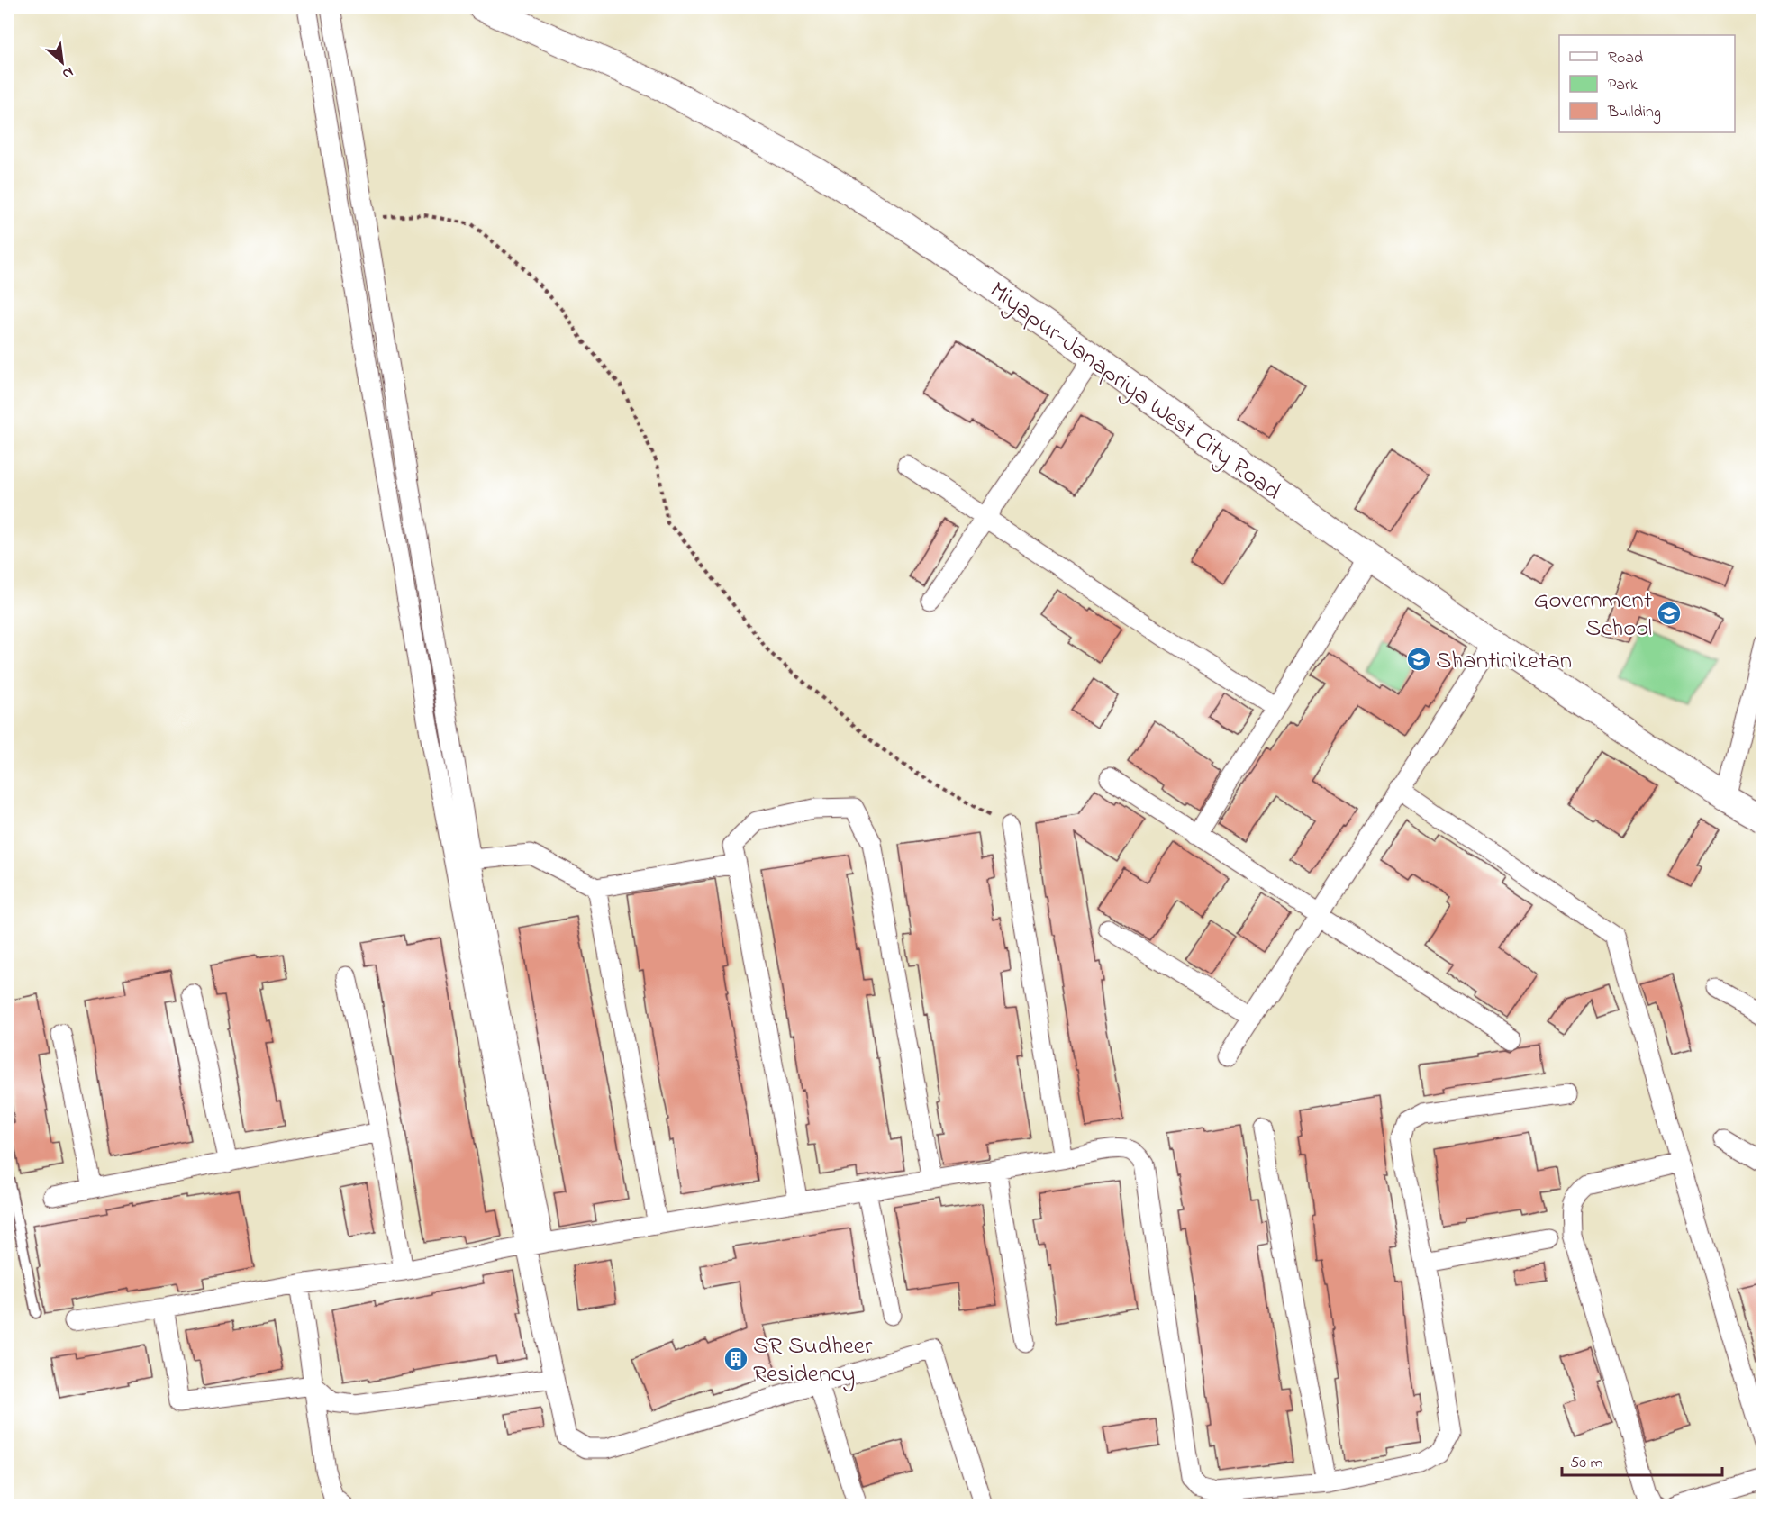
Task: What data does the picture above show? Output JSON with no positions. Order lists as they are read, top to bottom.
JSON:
{
  "streets": {
    "street": ["Miyapur-Janapriya West City Road"]
  },
  "places": {
    "school or university": ["Government School", "Shantiniketan"],
    "building": ["SR Sudheer Residency"]
  },
  "legend": ["Road", "Park", "Building"],
  "scale_bar": "50 m",
  "north": "bottom right"
}
